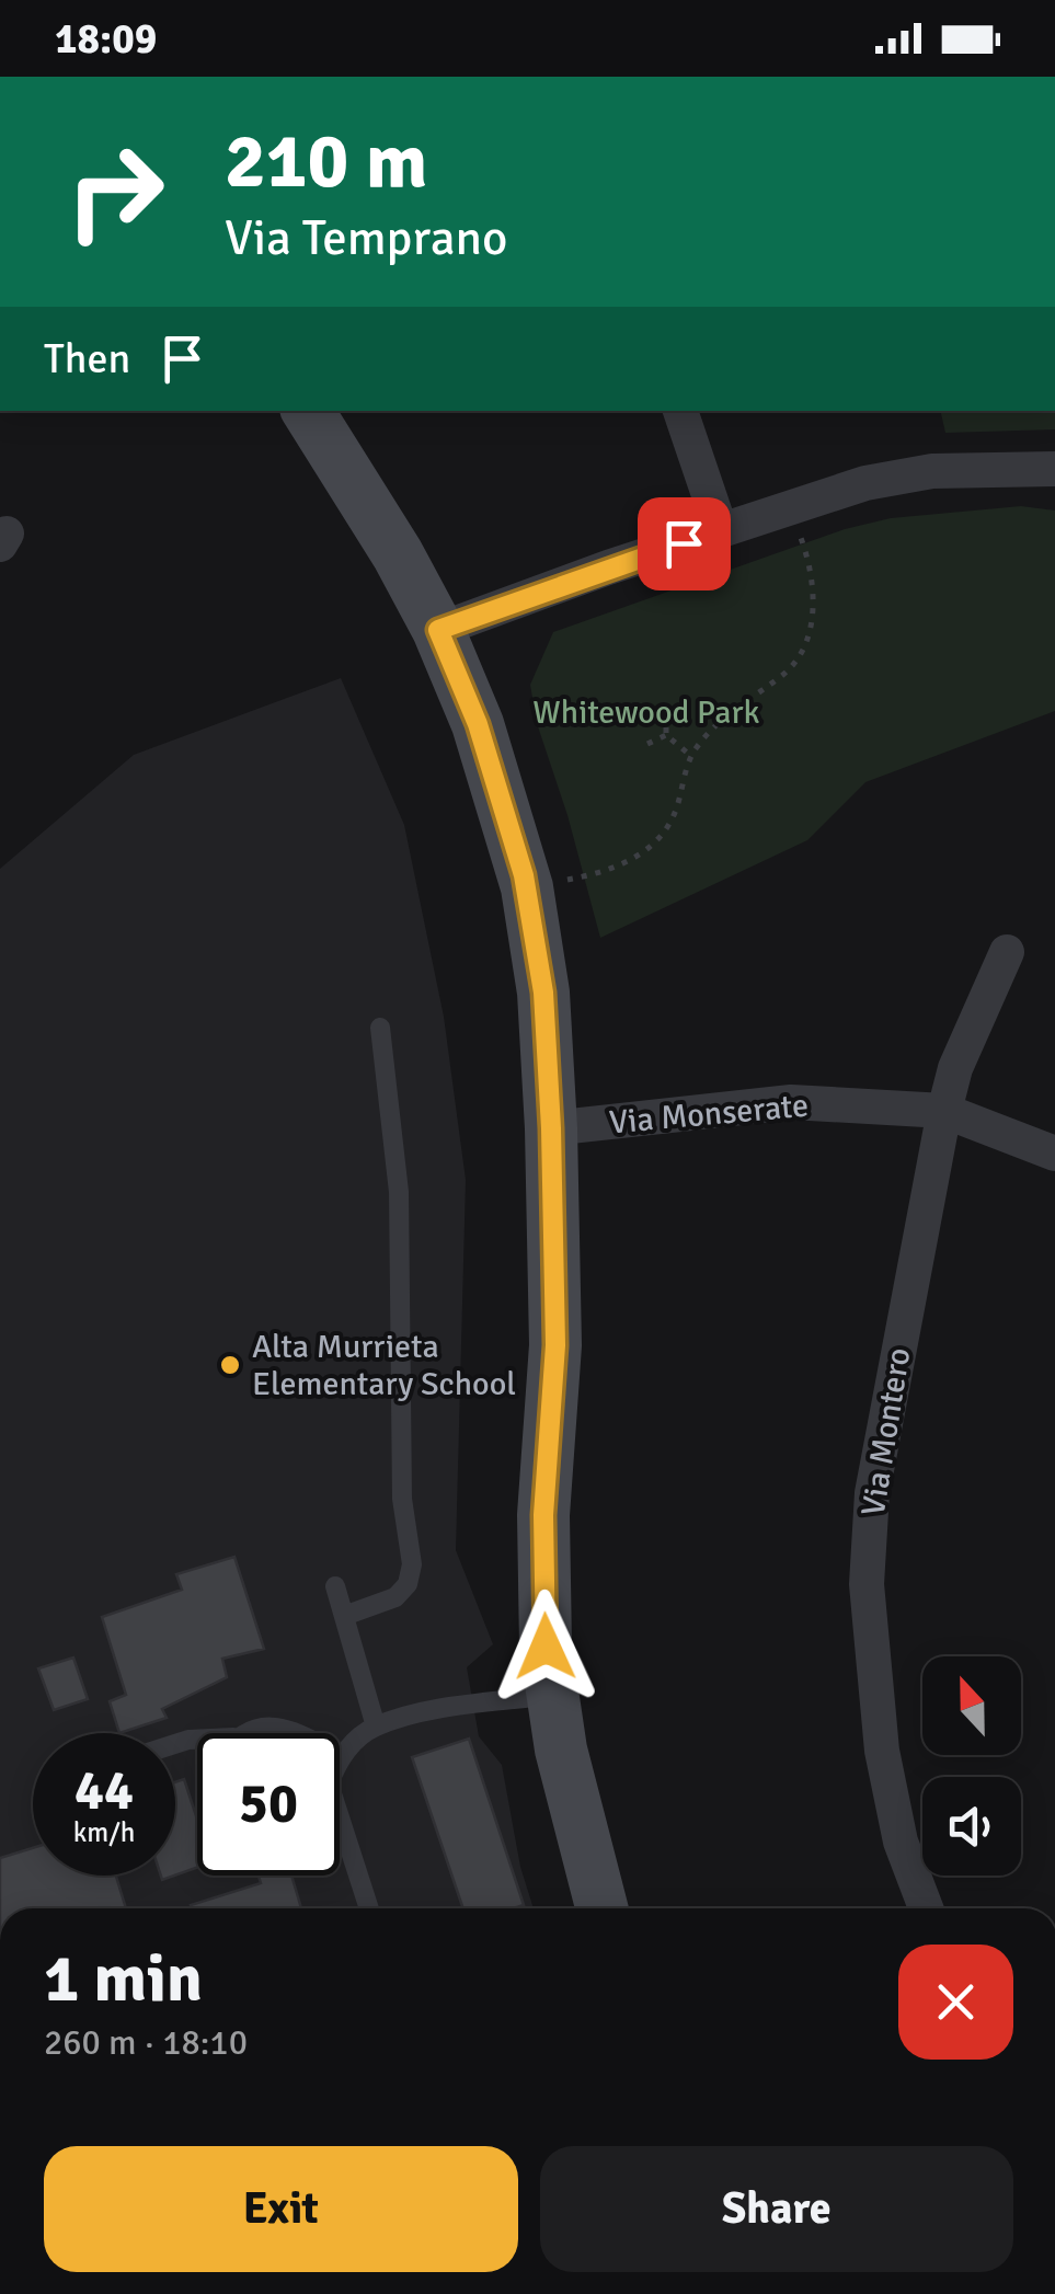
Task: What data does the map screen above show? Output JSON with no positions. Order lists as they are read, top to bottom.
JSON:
{
  "streets": {
    "street": ["Via Monserate", "Via Montero"]
  },
  "crossings": [
    ["Via Monserate", "Via Montero"]
  ],
  "parks": ["Whitewood Park"],
  "places": ["Alta Murrieta Elementary School"],
  "north": "top",
  "page": {
    "status": "18:09",
    "turn": ["210 m", "Via Temprano"],
    "then": "Then",
    "speed": "44 km/h",
    "limit": "50",
    "heading": ["1 min", "260 m · 18:10"],
    "buttons": ["Exit", "Share"]
  }
}
